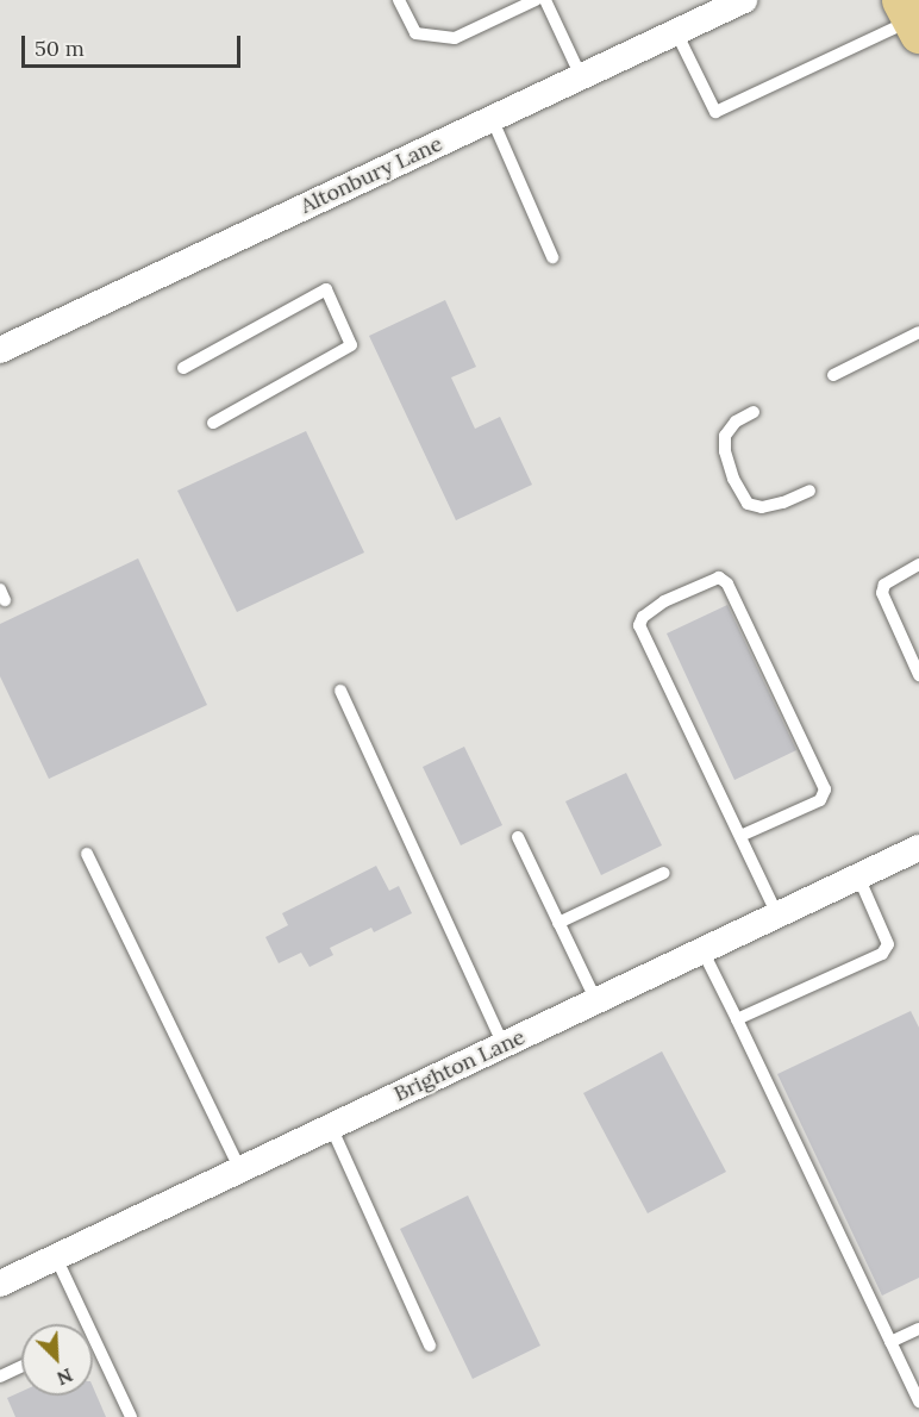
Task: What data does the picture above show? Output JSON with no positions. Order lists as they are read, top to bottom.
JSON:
{
  "streets": {
    "street": ["Altonbury Lane", "Brighton Lane"]
  },
  "scale_bar": "50 m",
  "north": "bottom right"
}
